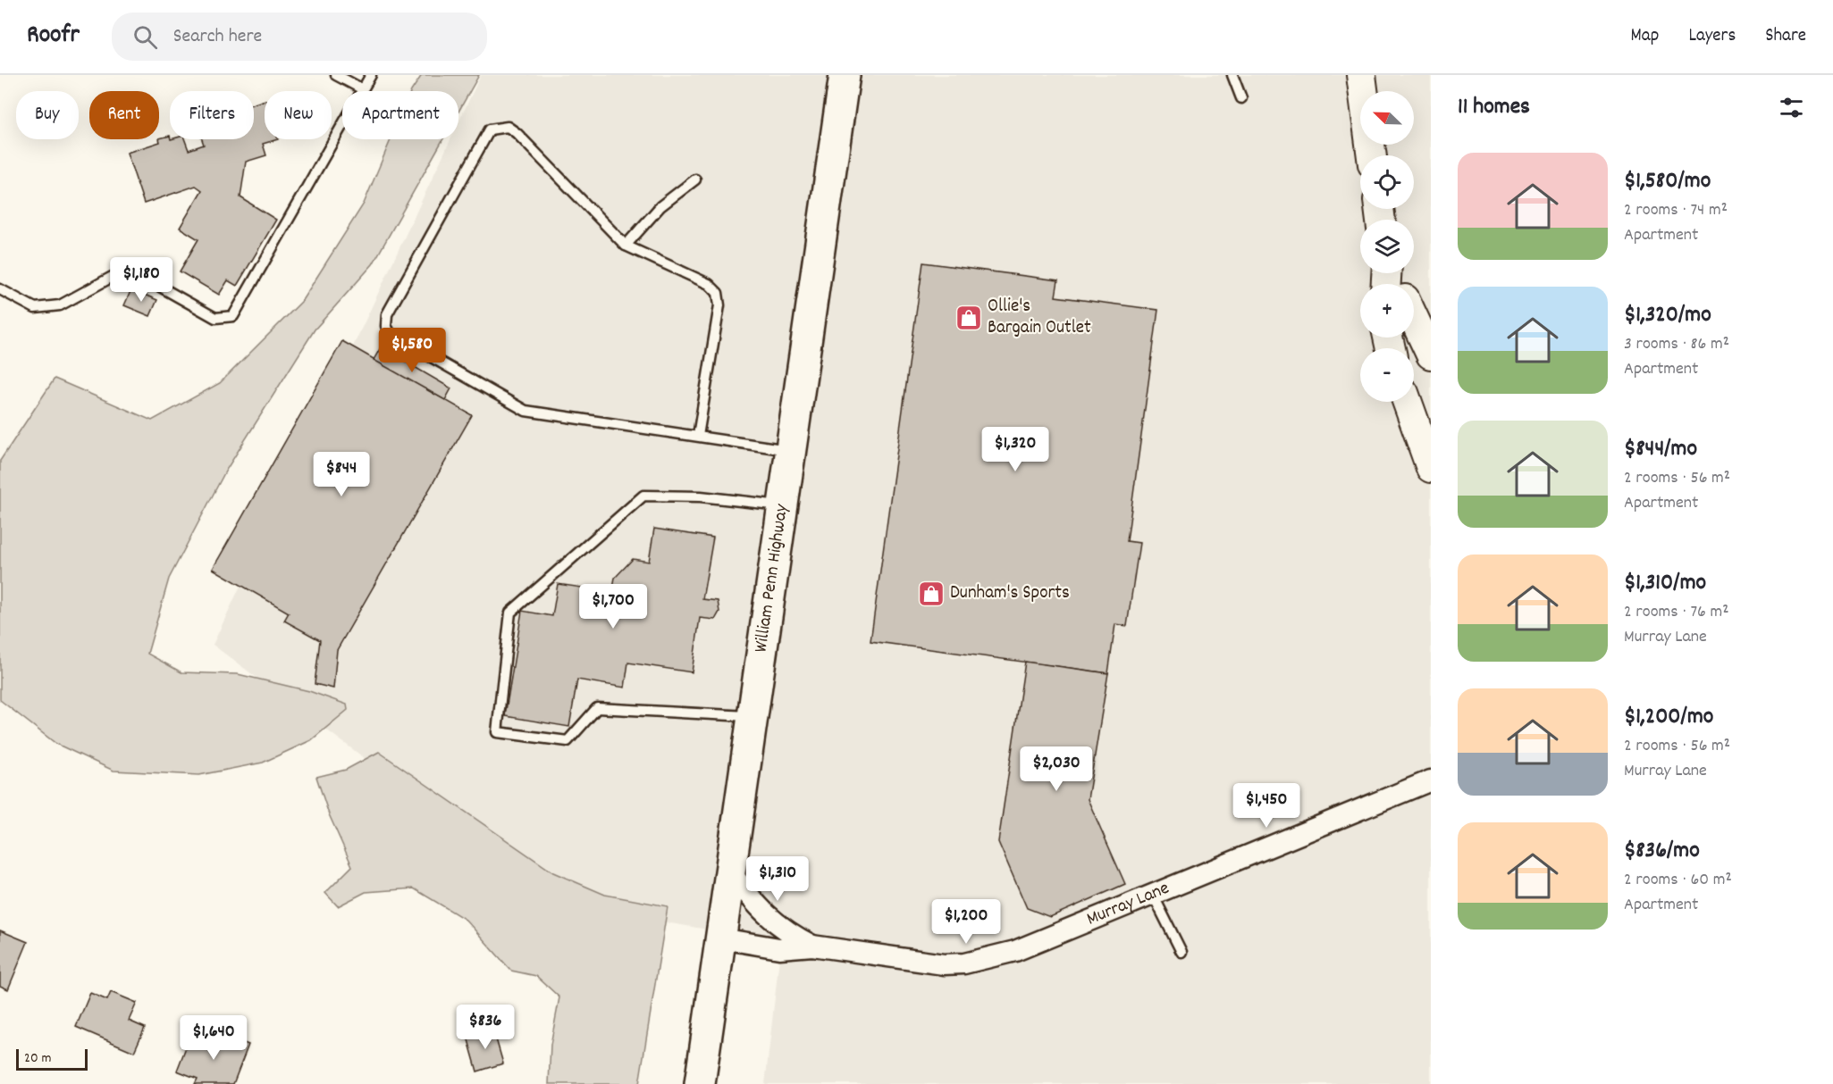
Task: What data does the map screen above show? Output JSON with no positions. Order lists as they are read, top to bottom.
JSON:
{
  "streets": {
    "highway": ["William Penn Highway"],
    "street": ["Murray Lane"]
  },
  "crossings": [
    ["William Penn Highway", "Murray Lane"]
  ],
  "places": {
    "shop": ["Ollie's Bargain Outlet", "Dunham's Sports"]
  },
  "scale_bar": "20 m",
  "north": "top left",
  "page": {
    "header": "Roofr",
    "search": "Search here",
    "nav": ["Map", "Layers", "Share"],
    "heading": "11 homes",
    "map_buttons": ["+", "−"],
    "chip": [
      "Buy",
      "Rent",
      "Filters",
      "New",
      "Apartment"
    ],
    "list": [
      {
        "name": "$1,580/mo",
        "note": "2 rooms · 74 m² · Apartment"
      },
      {
        "name": "$1,320/mo",
        "note": "3 rooms · 86 m² · Apartment"
      },
      {
        "name": "$844/mo",
        "note": "2 rooms · 56 m² · Apartment"
      },
      {
        "name": "$1,310/mo",
        "note": "2 rooms · 76 m² · Murray Lane"
      },
      {
        "name": "$1,200/mo",
        "note": "2 rooms · 56 m² · Murray Lane"
      },
      {
        "name": "$836/mo",
        "note": "2 rooms · 60 m² · Apartment"
      }
    ],
    "price": [
      "$1,180",
      "$1,580",
      "$1,320",
      "$844",
      "$1,700",
      "$2,030",
      "$1,450",
      "$1,310",
      "$1,200",
      "$836",
      "$1,640"
    ],
    "scale": "20 m"
  }
}
